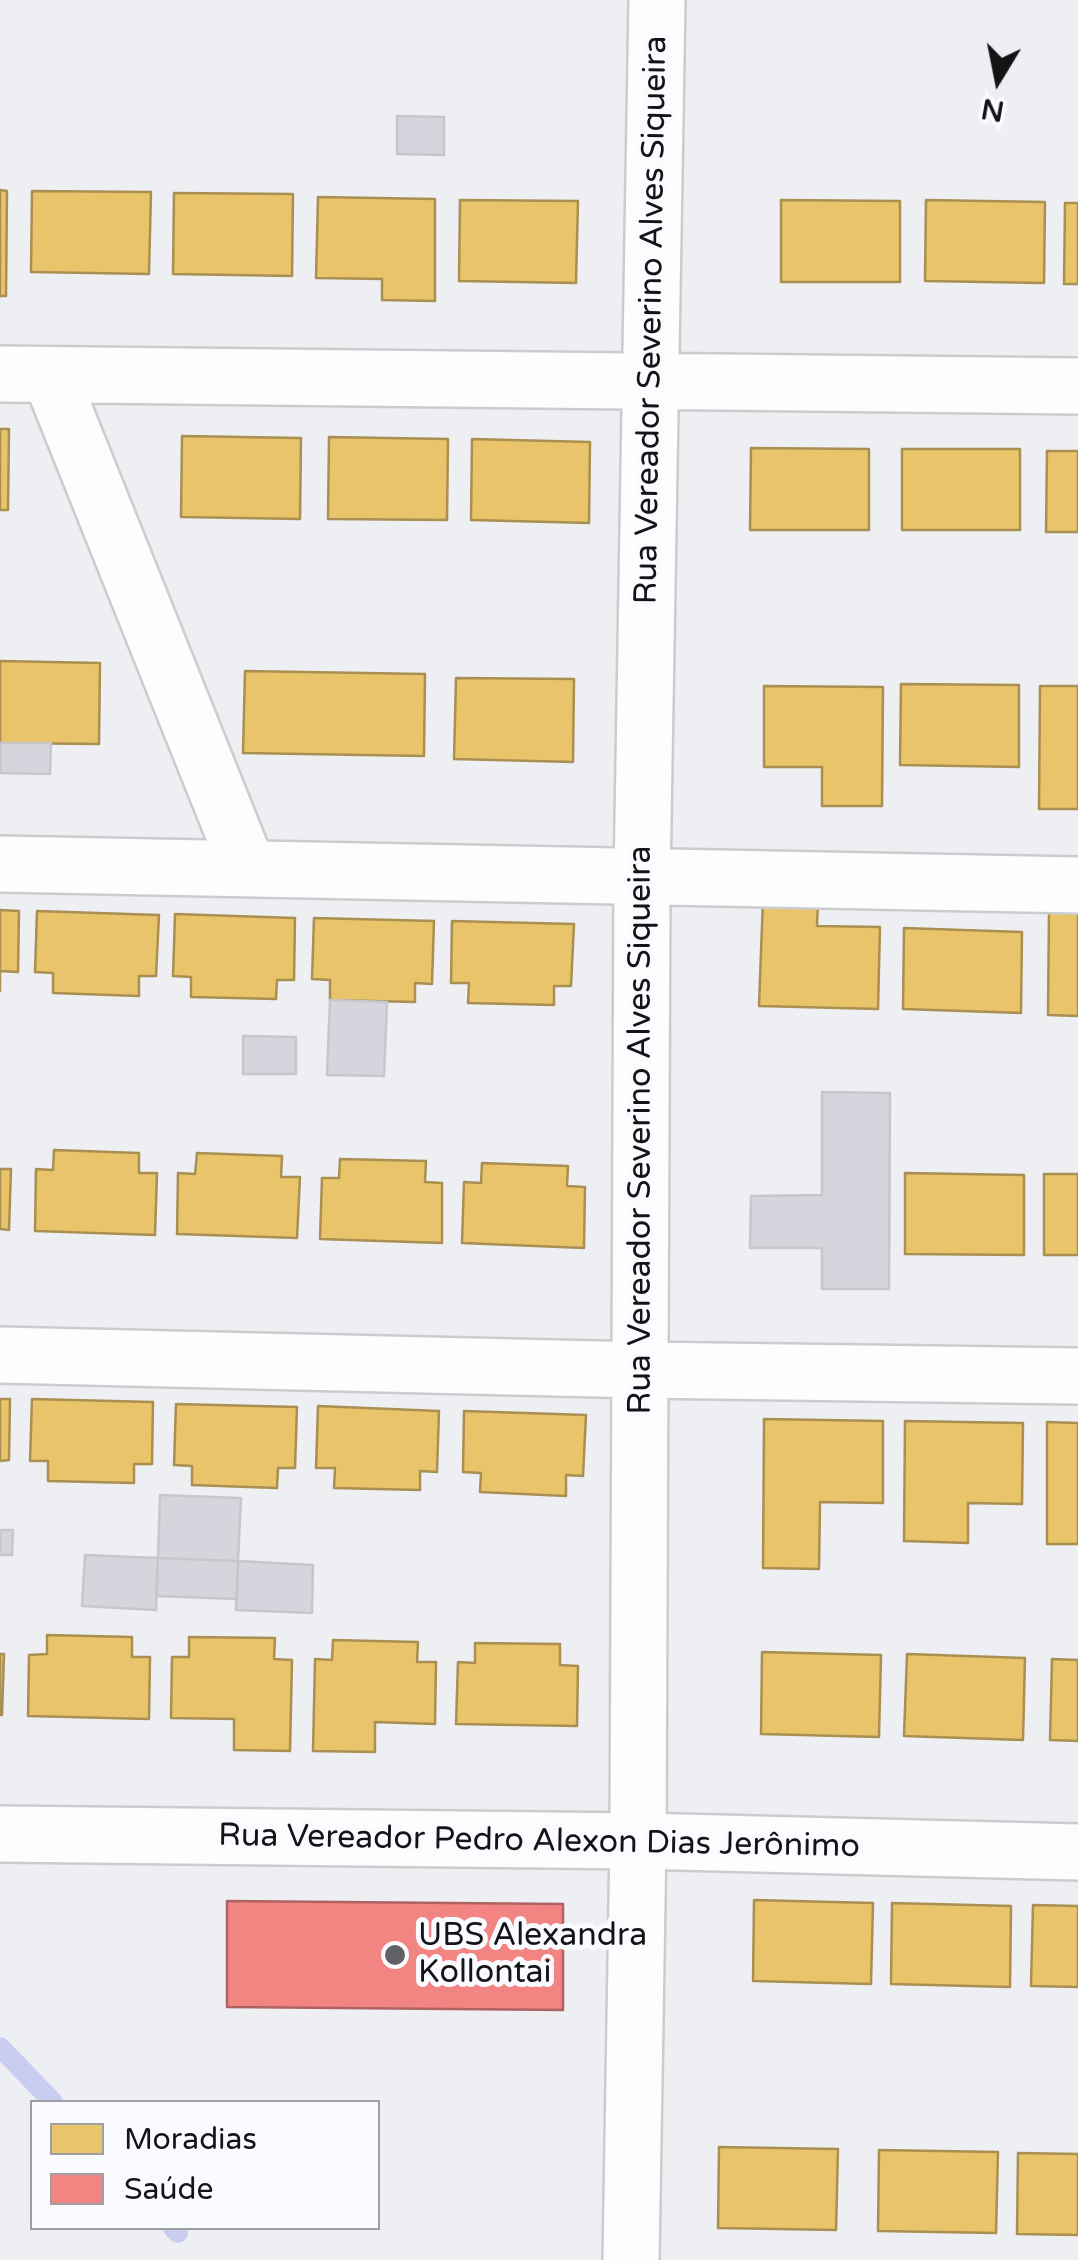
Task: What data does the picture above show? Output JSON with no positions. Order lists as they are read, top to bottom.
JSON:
{
  "streets": {
    "street": ["Rua Vereador Severino Alves Siqueira", "Rua Vereador Pedro Alexon Dias Jerônimo"]
  },
  "crossings": [
    ["Rua Vereador Severino Alves Siqueira", "Rua Vereador Pedro Alexon Dias Jerônimo"]
  ],
  "places": ["UBS Alexandra Kollontai"],
  "legend": ["Moradias", "Saúde"],
  "north": "bottom"
}
